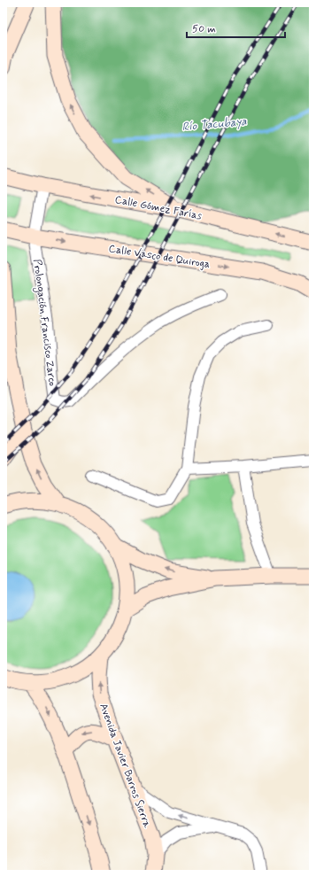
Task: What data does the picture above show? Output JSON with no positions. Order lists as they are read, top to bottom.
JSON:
{
  "streets": {
    "street": [
      "Calle Gómez Farías",
      "Calle Vasco de Quiroga",
      "Prolongación Francisco Zarco",
      "Avenida Javier Barros Sierra"
    ]
  },
  "crossings": [
    ["Calle Vasco de Quiroga", "Prolongación Francisco Zarco"]
  ],
  "one_way": ["Calle Gómez Farías", "Calle Vasco de Quiroga"],
  "water": ["Río Tacubaya"],
  "scale_bar": "50 m"
}
